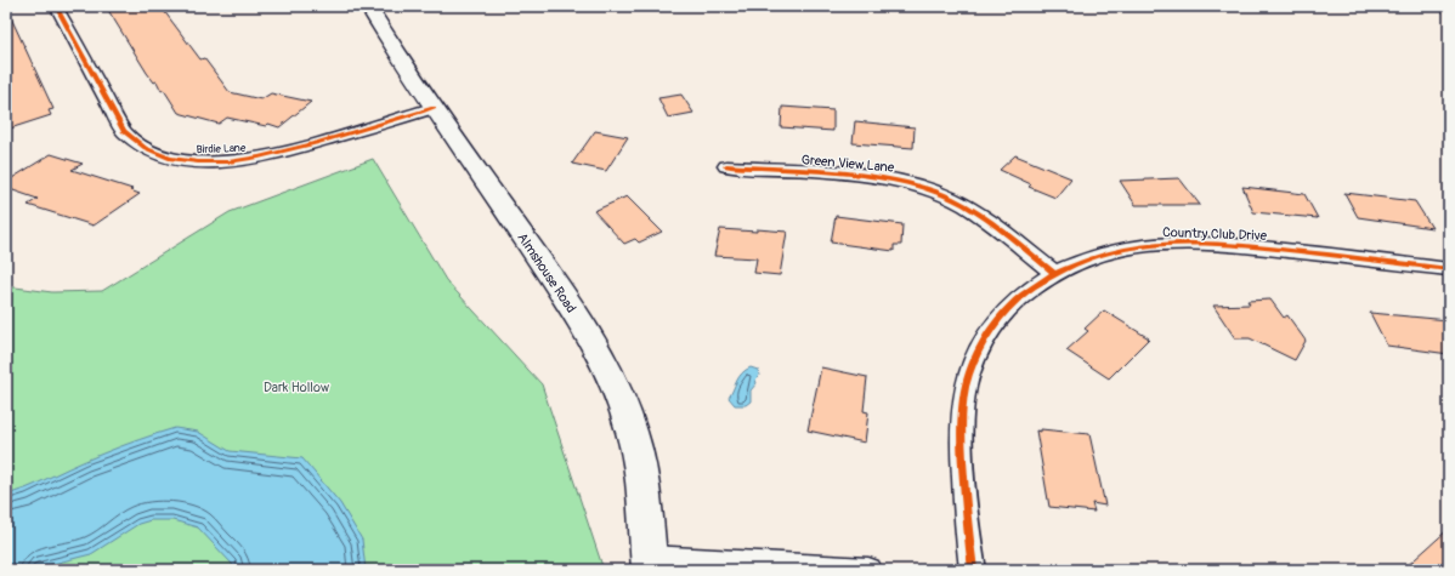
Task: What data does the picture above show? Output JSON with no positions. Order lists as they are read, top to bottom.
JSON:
{
  "streets": {
    "main road": ["Almshouse Road"],
    "street": ["Birdie Lane", "Green View Lane", "Country Club Drive"]
  },
  "crossings": [
    ["Birdie Lane", "Almshouse Road"],
    ["Green View Lane", "Country Club Drive"]
  ],
  "parks": ["Dark Hollow"]
}
